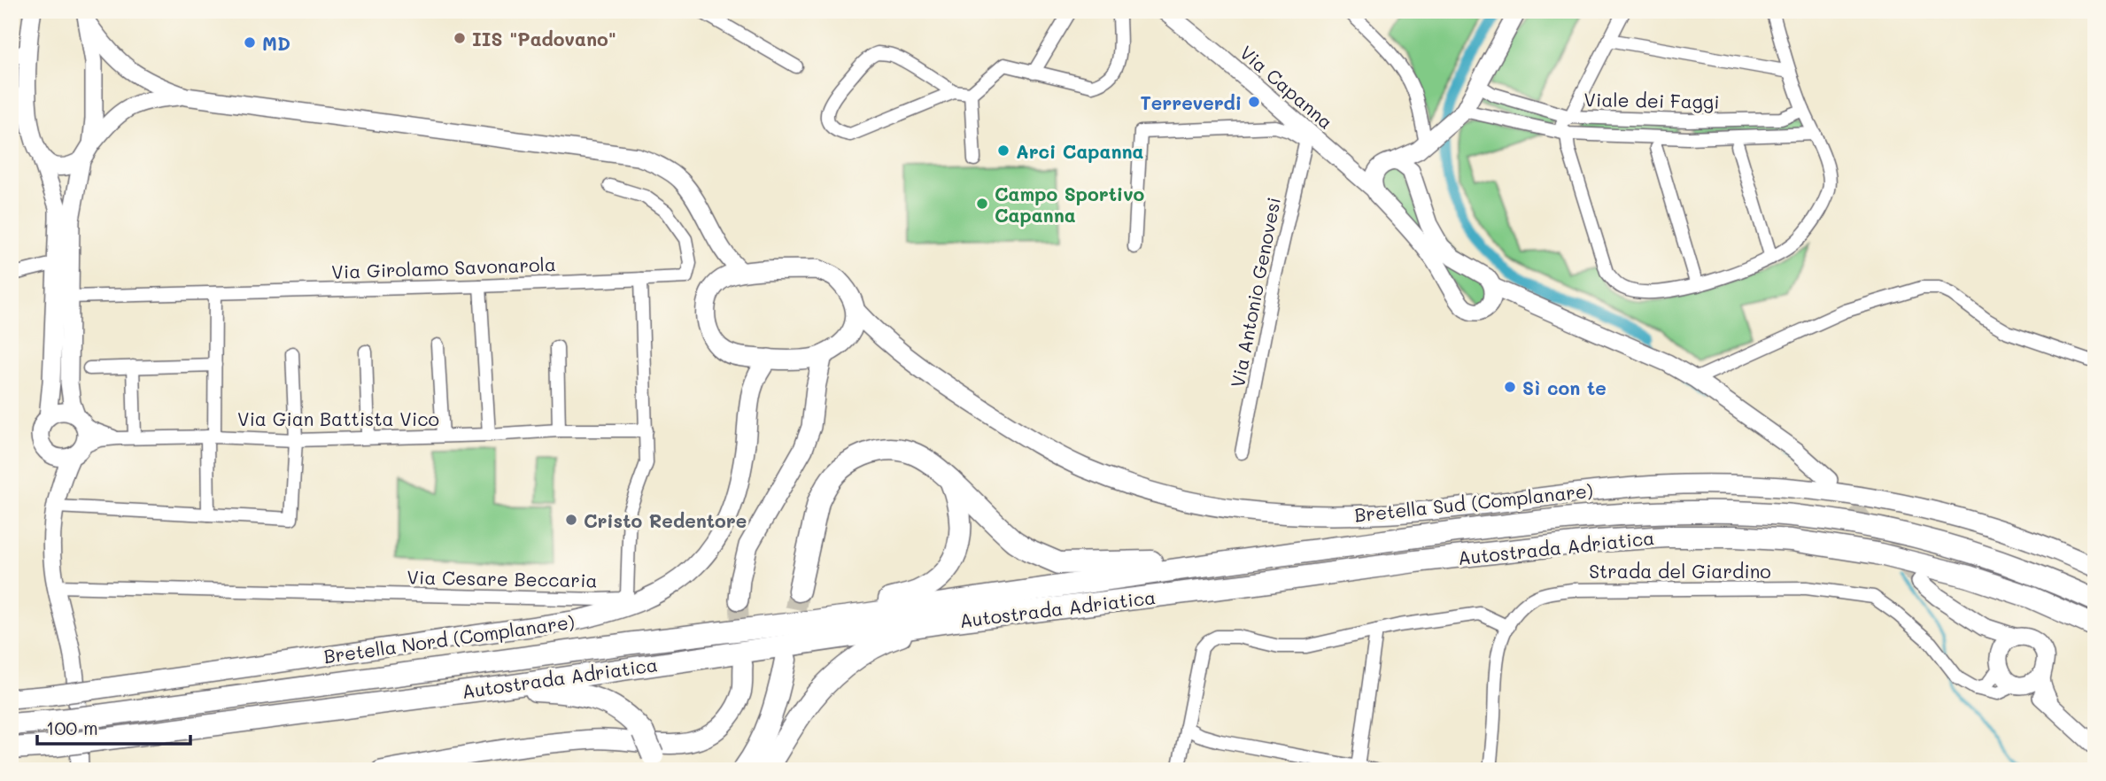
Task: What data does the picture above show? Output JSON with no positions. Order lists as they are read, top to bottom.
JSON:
{
  "streets": {
    "highway": ["Autostrada Adriatica"],
    "main road": ["Via Capanna", "Bretella Sud (Complanare)", "Bretella Nord (Complanare)"],
    "street": [
      "Viale dei Faggi",
      "Via Girolamo Savonarola",
      "Via Antonio Genovesi",
      "Via Gian Battista Vico",
      "Strada del Giardino",
      "Via Cesare Beccaria"
    ]
  },
  "crossings": [
    ["Via Capanna", "Via Antonio Genovesi"],
    ["Via Girolamo Savonarola", "Via Cesare Beccaria"],
    ["Via Gian Battista Vico", "Via Cesare Beccaria"],
    ["Bretella Sud (Complanare)", "Bretella Nord (Complanare)"]
  ],
  "places": [
    "IIS \"Padovano\"",
    "MD",
    "Terreverdi",
    "Arci Capanna",
    "Campo Sportivo Capanna",
    "Sì con te",
    "Cristo Redentore"
  ],
  "scale_bar": "100 m"
}
